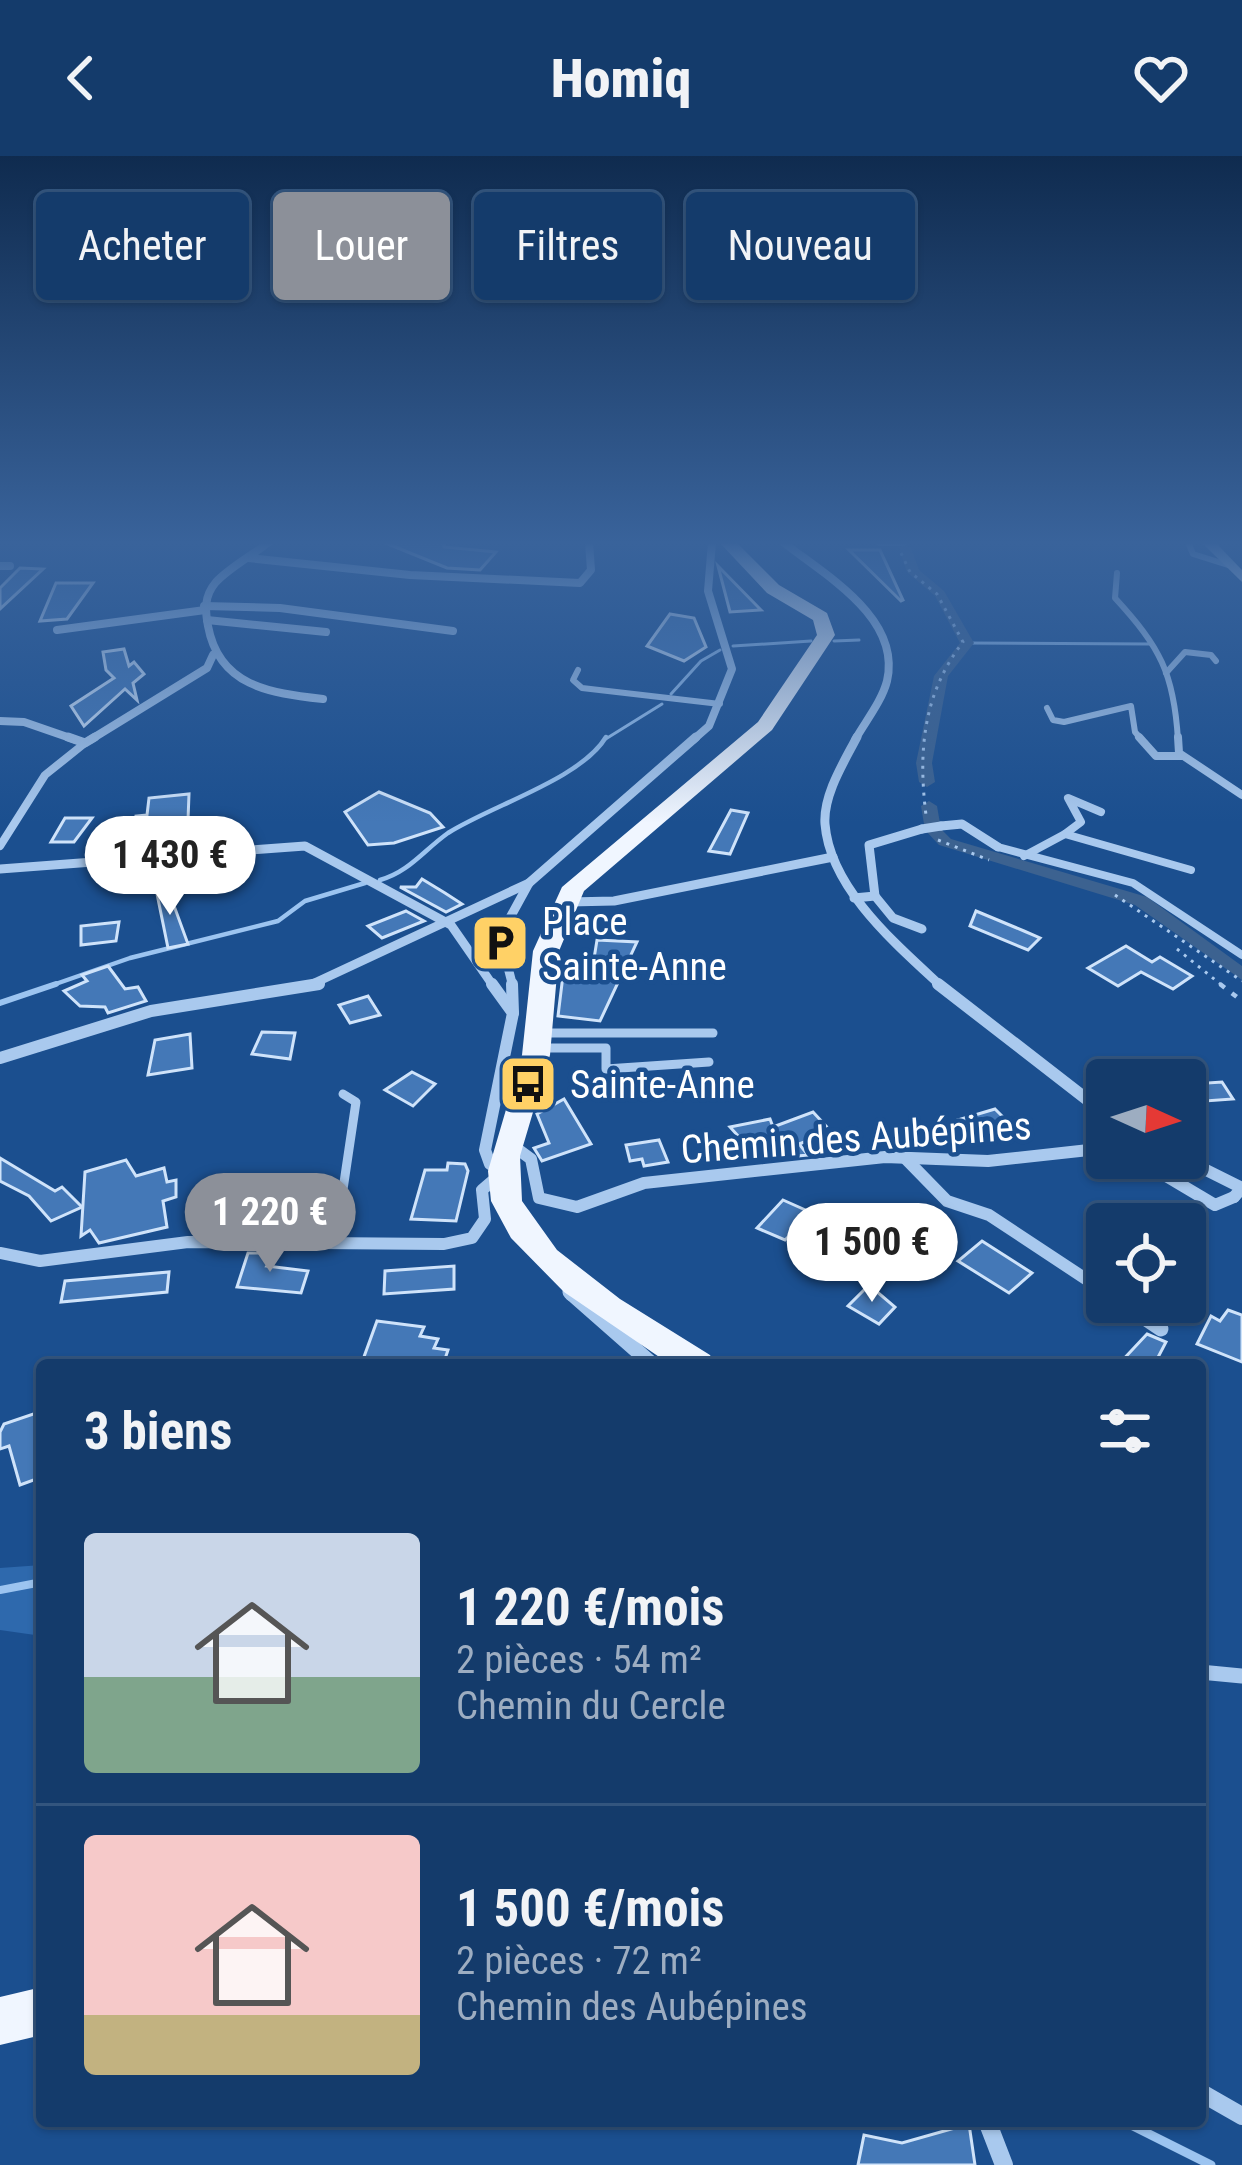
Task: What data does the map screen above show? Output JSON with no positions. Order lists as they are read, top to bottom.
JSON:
{
  "streets": {
    "street": ["Chemin des Aubépines"]
  },
  "places": {
    "parking": ["Place Sainte-Anne"],
    "bus stop": ["Sainte-Anne"]
  },
  "north": "right",
  "page": {
    "header": "Homiq",
    "chip": [
      "Acheter",
      "Louer",
      "Filtres",
      "Nouveau"
    ],
    "price": ["1 430 €", "1 220 €", "1 500 €"],
    "heading": "3 biens",
    "list": [
      {
        "name": "1 220 €/mois",
        "note": "2 pièces · 54 m² · Chemin du Cercle"
      },
      {
        "name": "1 500 €/mois",
        "note": "2 pièces · 72 m² · Chemin des Aubépines"
      }
    ]
  }
}
